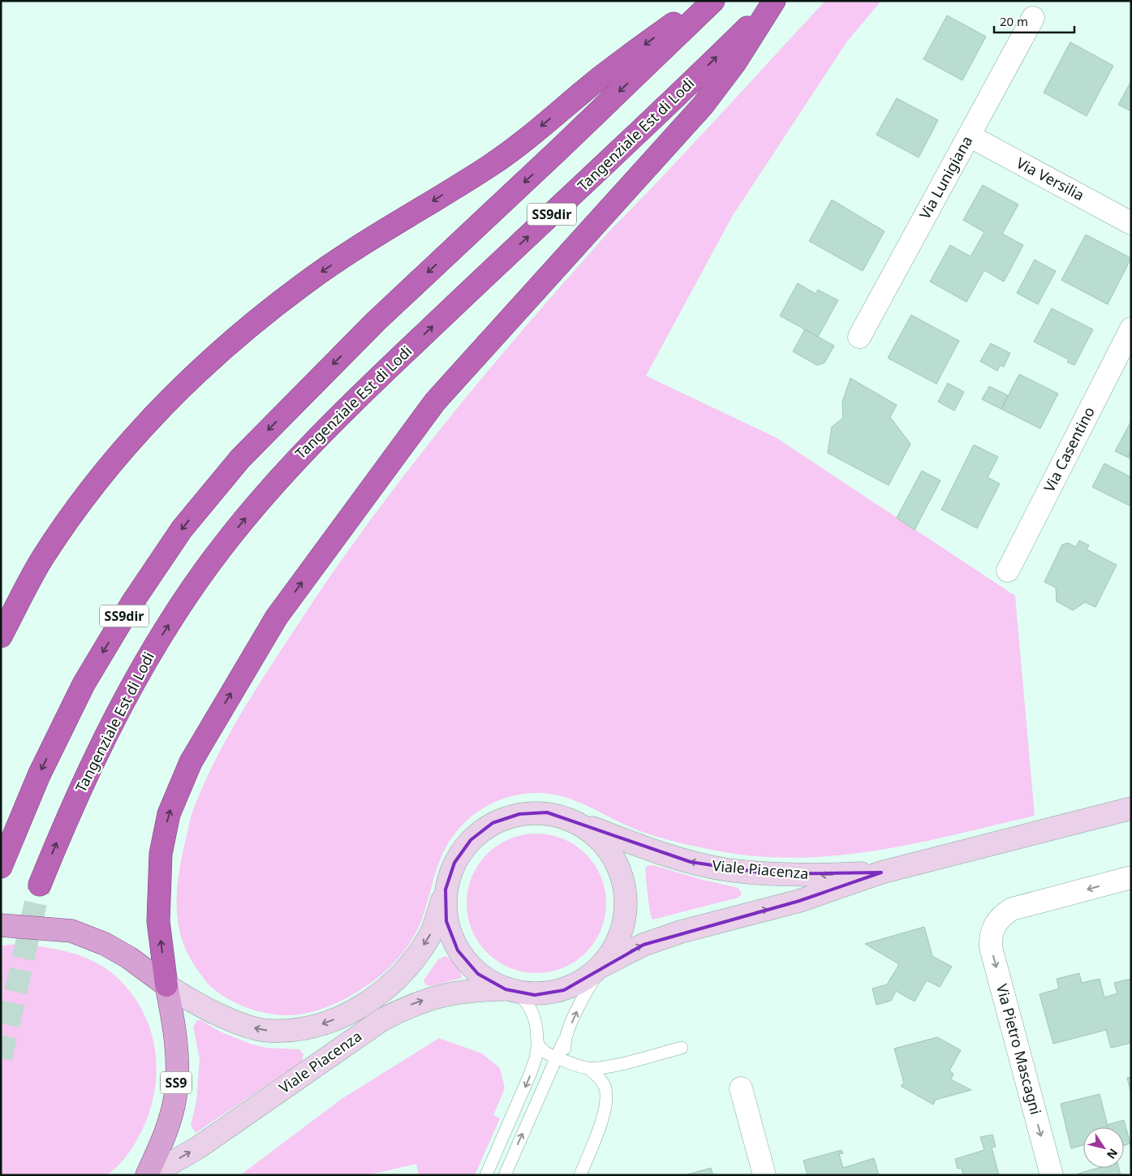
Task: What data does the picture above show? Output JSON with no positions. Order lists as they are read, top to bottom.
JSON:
{
  "streets": {
    "highway": ["Tangenziale Est di Lodi", "SS9dir"],
    "main road": ["SS9"],
    "street": [
      "Via Lunigiana",
      "Via Versilia",
      "Via Casentino",
      "Viale Piacenza",
      "Via Pietro Mascagni"
    ]
  },
  "crossings": [
    ["Via Lunigiana", "Via Versilia"],
    ["Viale Piacenza", "SS9"]
  ],
  "scale_bar": "20 m",
  "north": "bottom right"
}
